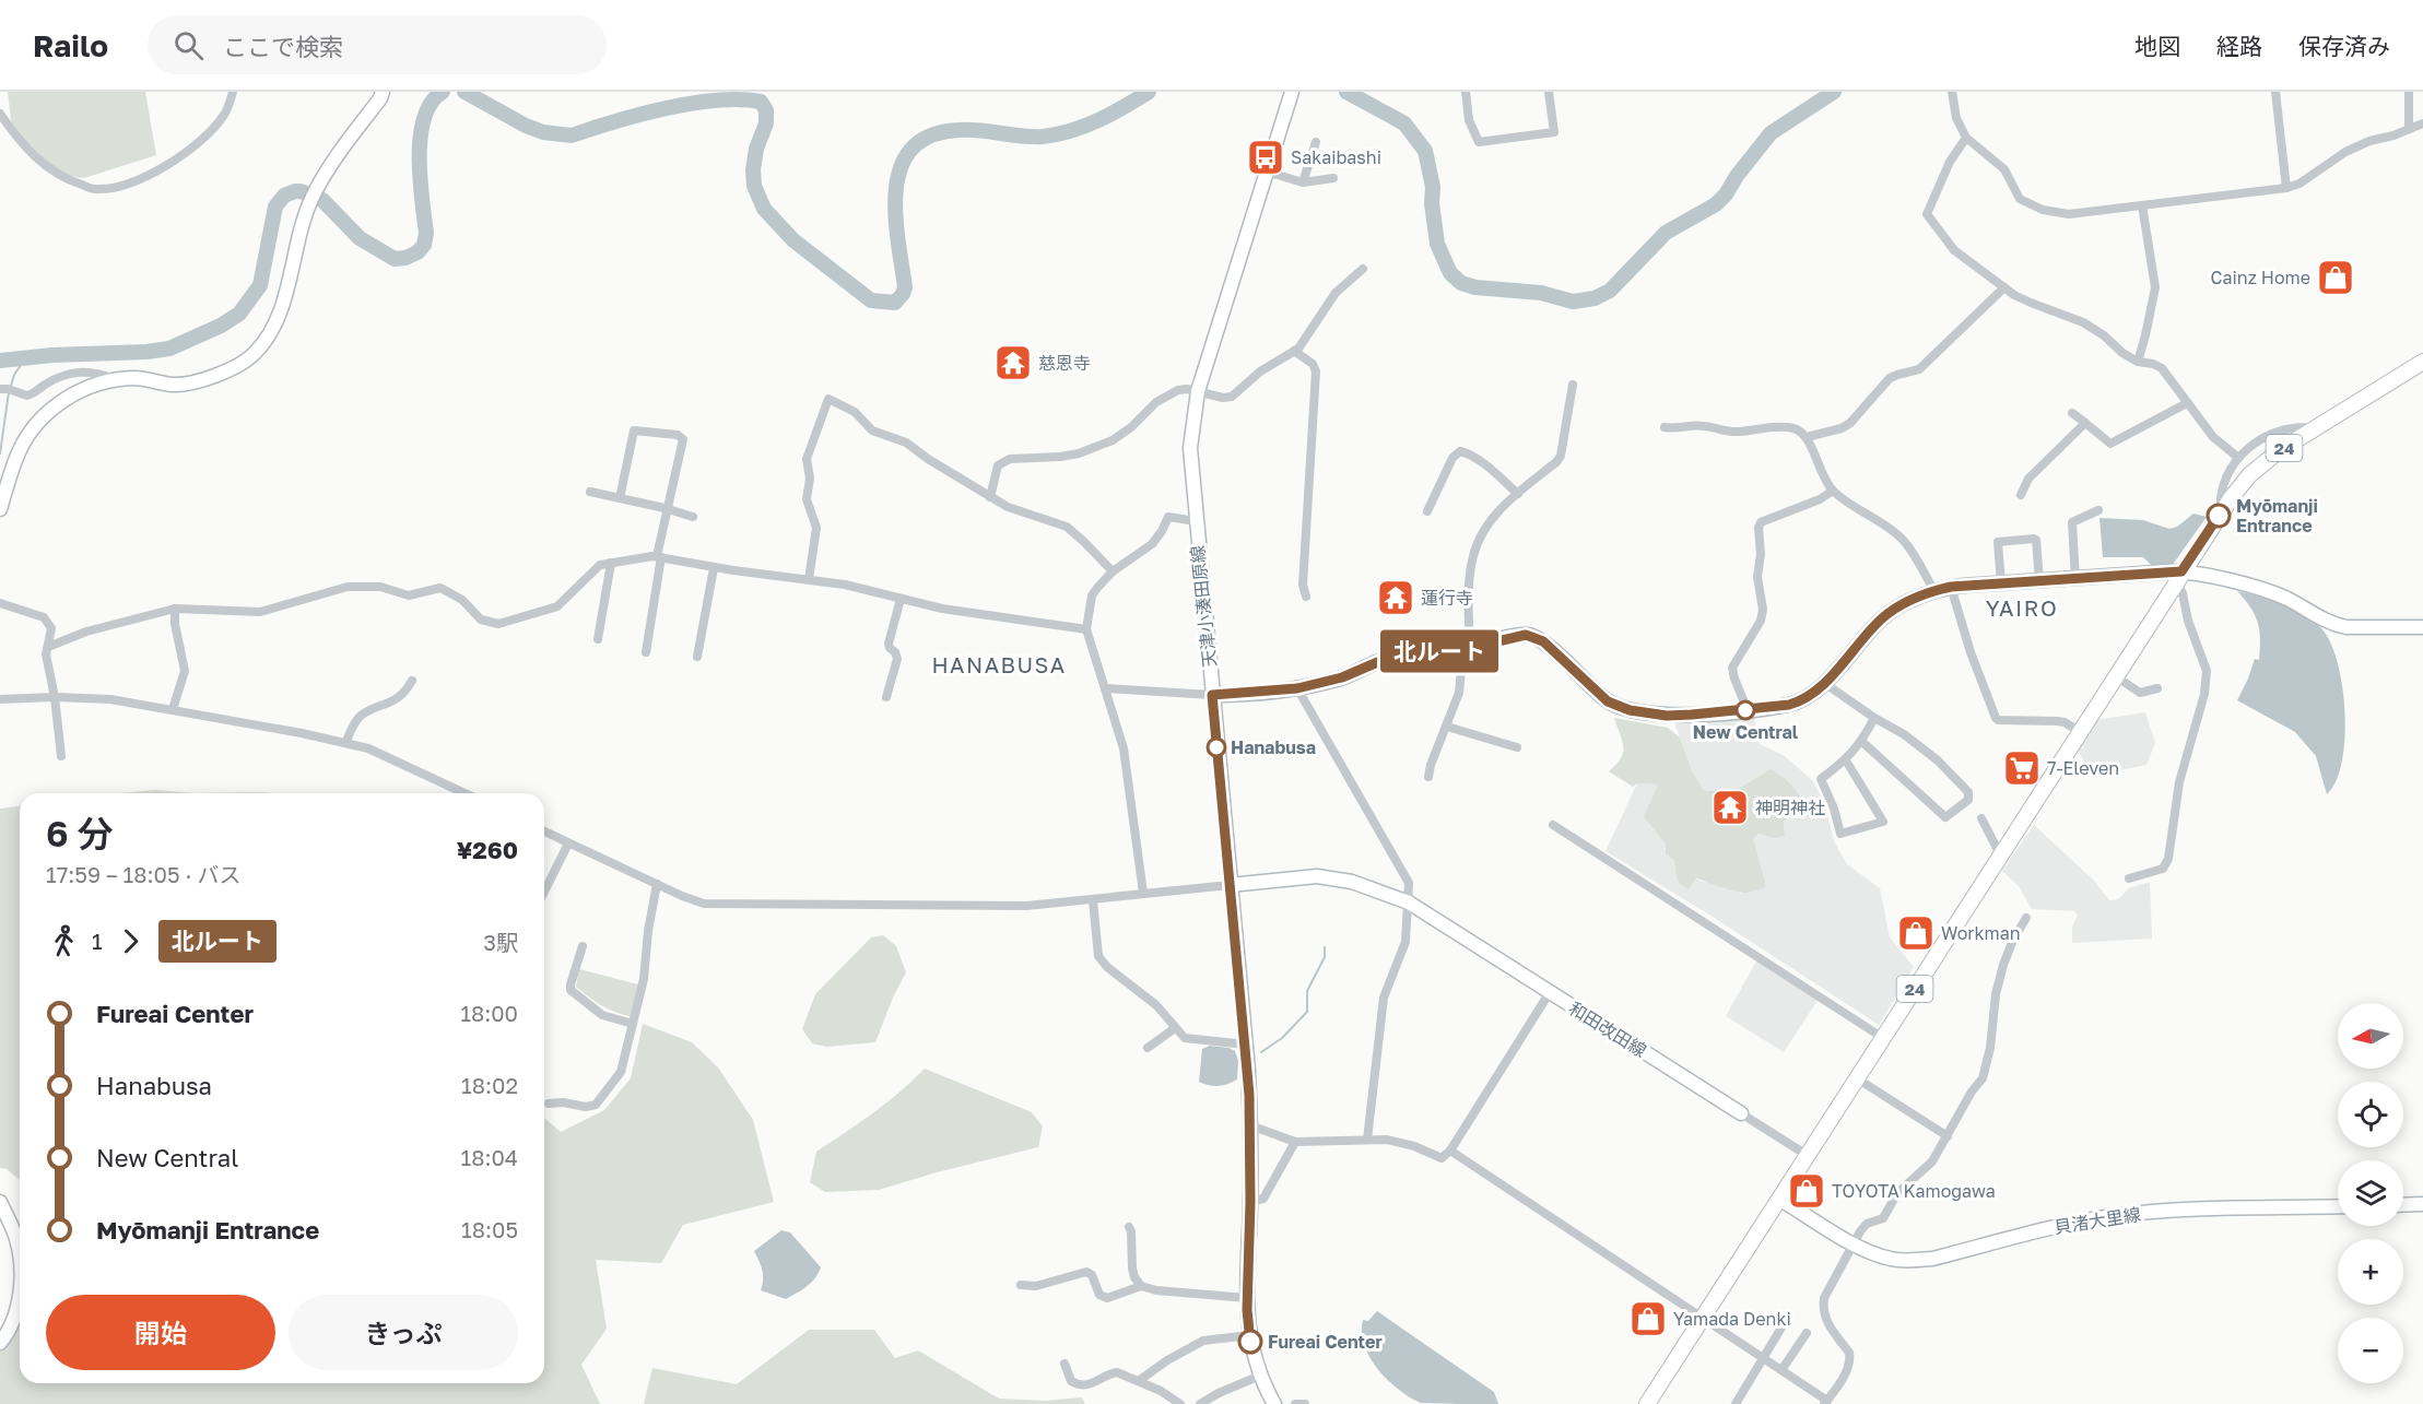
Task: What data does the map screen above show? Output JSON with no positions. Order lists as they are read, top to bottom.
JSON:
{
  "streets": {
    "main road": ["24"],
    "street": ["天津小湊田原線", "和田改田線", "貝渚大里線"]
  },
  "crossings": [
    ["24", "和田改田線"],
    ["24", "貝渚大里線"],
    ["天津小湊田原線", "和田改田線"]
  ],
  "districts": ["YAIRO", "HANABUSA"],
  "places": {
    "bus stop": ["Sakaibashi"],
    "shop": [
      "Cainz Home",
      "Workman",
      "TOYOTA Kamogawa",
      "Yamada Denki"
    ],
    "temple": ["慈恩寺", "蓮行寺", "神明神社"],
    "other": [
      "Myōmanji Entrance",
      "New Central",
      "Hanabusa",
      "Fureai Center"
    ],
    "supermarket": ["7-Eleven"]
  },
  "lines": ["bus line 北ルート"],
  "north": "left",
  "page": {
    "header": "Railo",
    "search": "ここで検索",
    "nav": ["地図", "経路", "保存済み"],
    "on_map": "北ルート",
    "heading": ["6 分", "17:59 – 18:05 · バス", "¥260"],
    "legs": ["1", "北ルート", "3駅"],
    "list": [
      {
        "name": "Fureai Center",
        "value": "18:00"
      },
      {
        "name": "Hanabusa",
        "value": "18:02"
      },
      {
        "name": "New Central",
        "value": "18:04"
      },
      {
        "name": "Myōmanji Entrance",
        "value": "18:05"
      }
    ],
    "map_buttons": ["+", "−"],
    "buttons": ["開始", "きっぷ"]
  }
}
